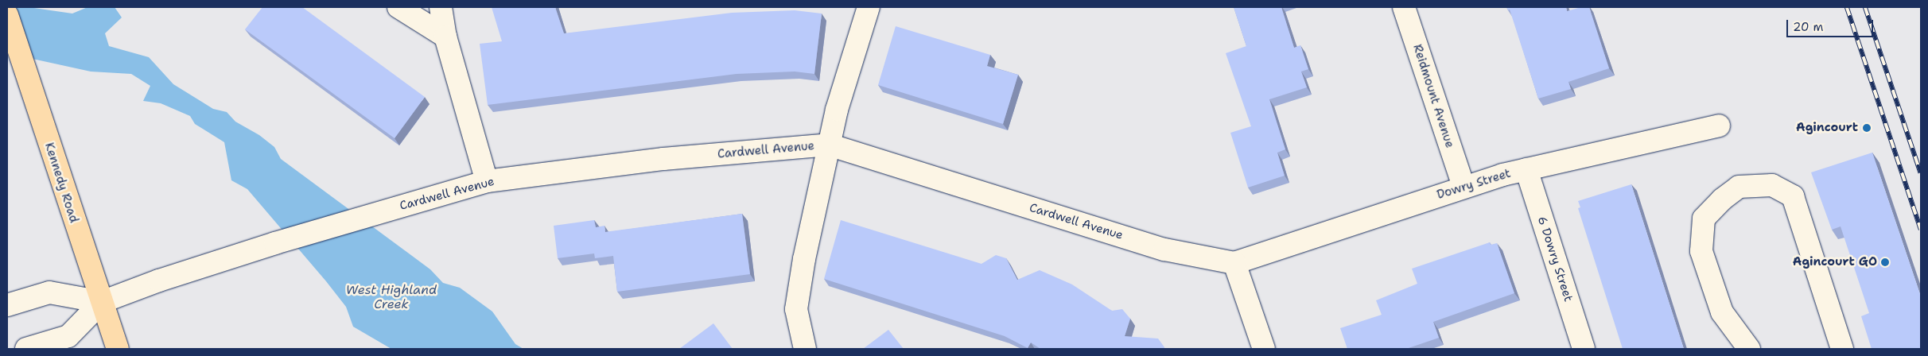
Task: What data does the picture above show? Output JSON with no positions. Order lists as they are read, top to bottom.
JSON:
{
  "streets": {
    "main road": ["Kennedy Road"],
    "street": [
      "Reidmount Avenue",
      "Cardwell Avenue",
      "Dowry Street",
      "6 Dowry Street"
    ]
  },
  "crossings": [
    ["Reidmount Avenue", "Dowry Street"],
    ["Cardwell Avenue", "Kennedy Road"],
    ["Cardwell Avenue", "Dowry Street"],
    ["Dowry Street", "6 Dowry Street"]
  ],
  "water": ["West Highland Creek"],
  "places": ["Agincourt", "Agincourt GO"],
  "scale_bar": "20 m"
}
